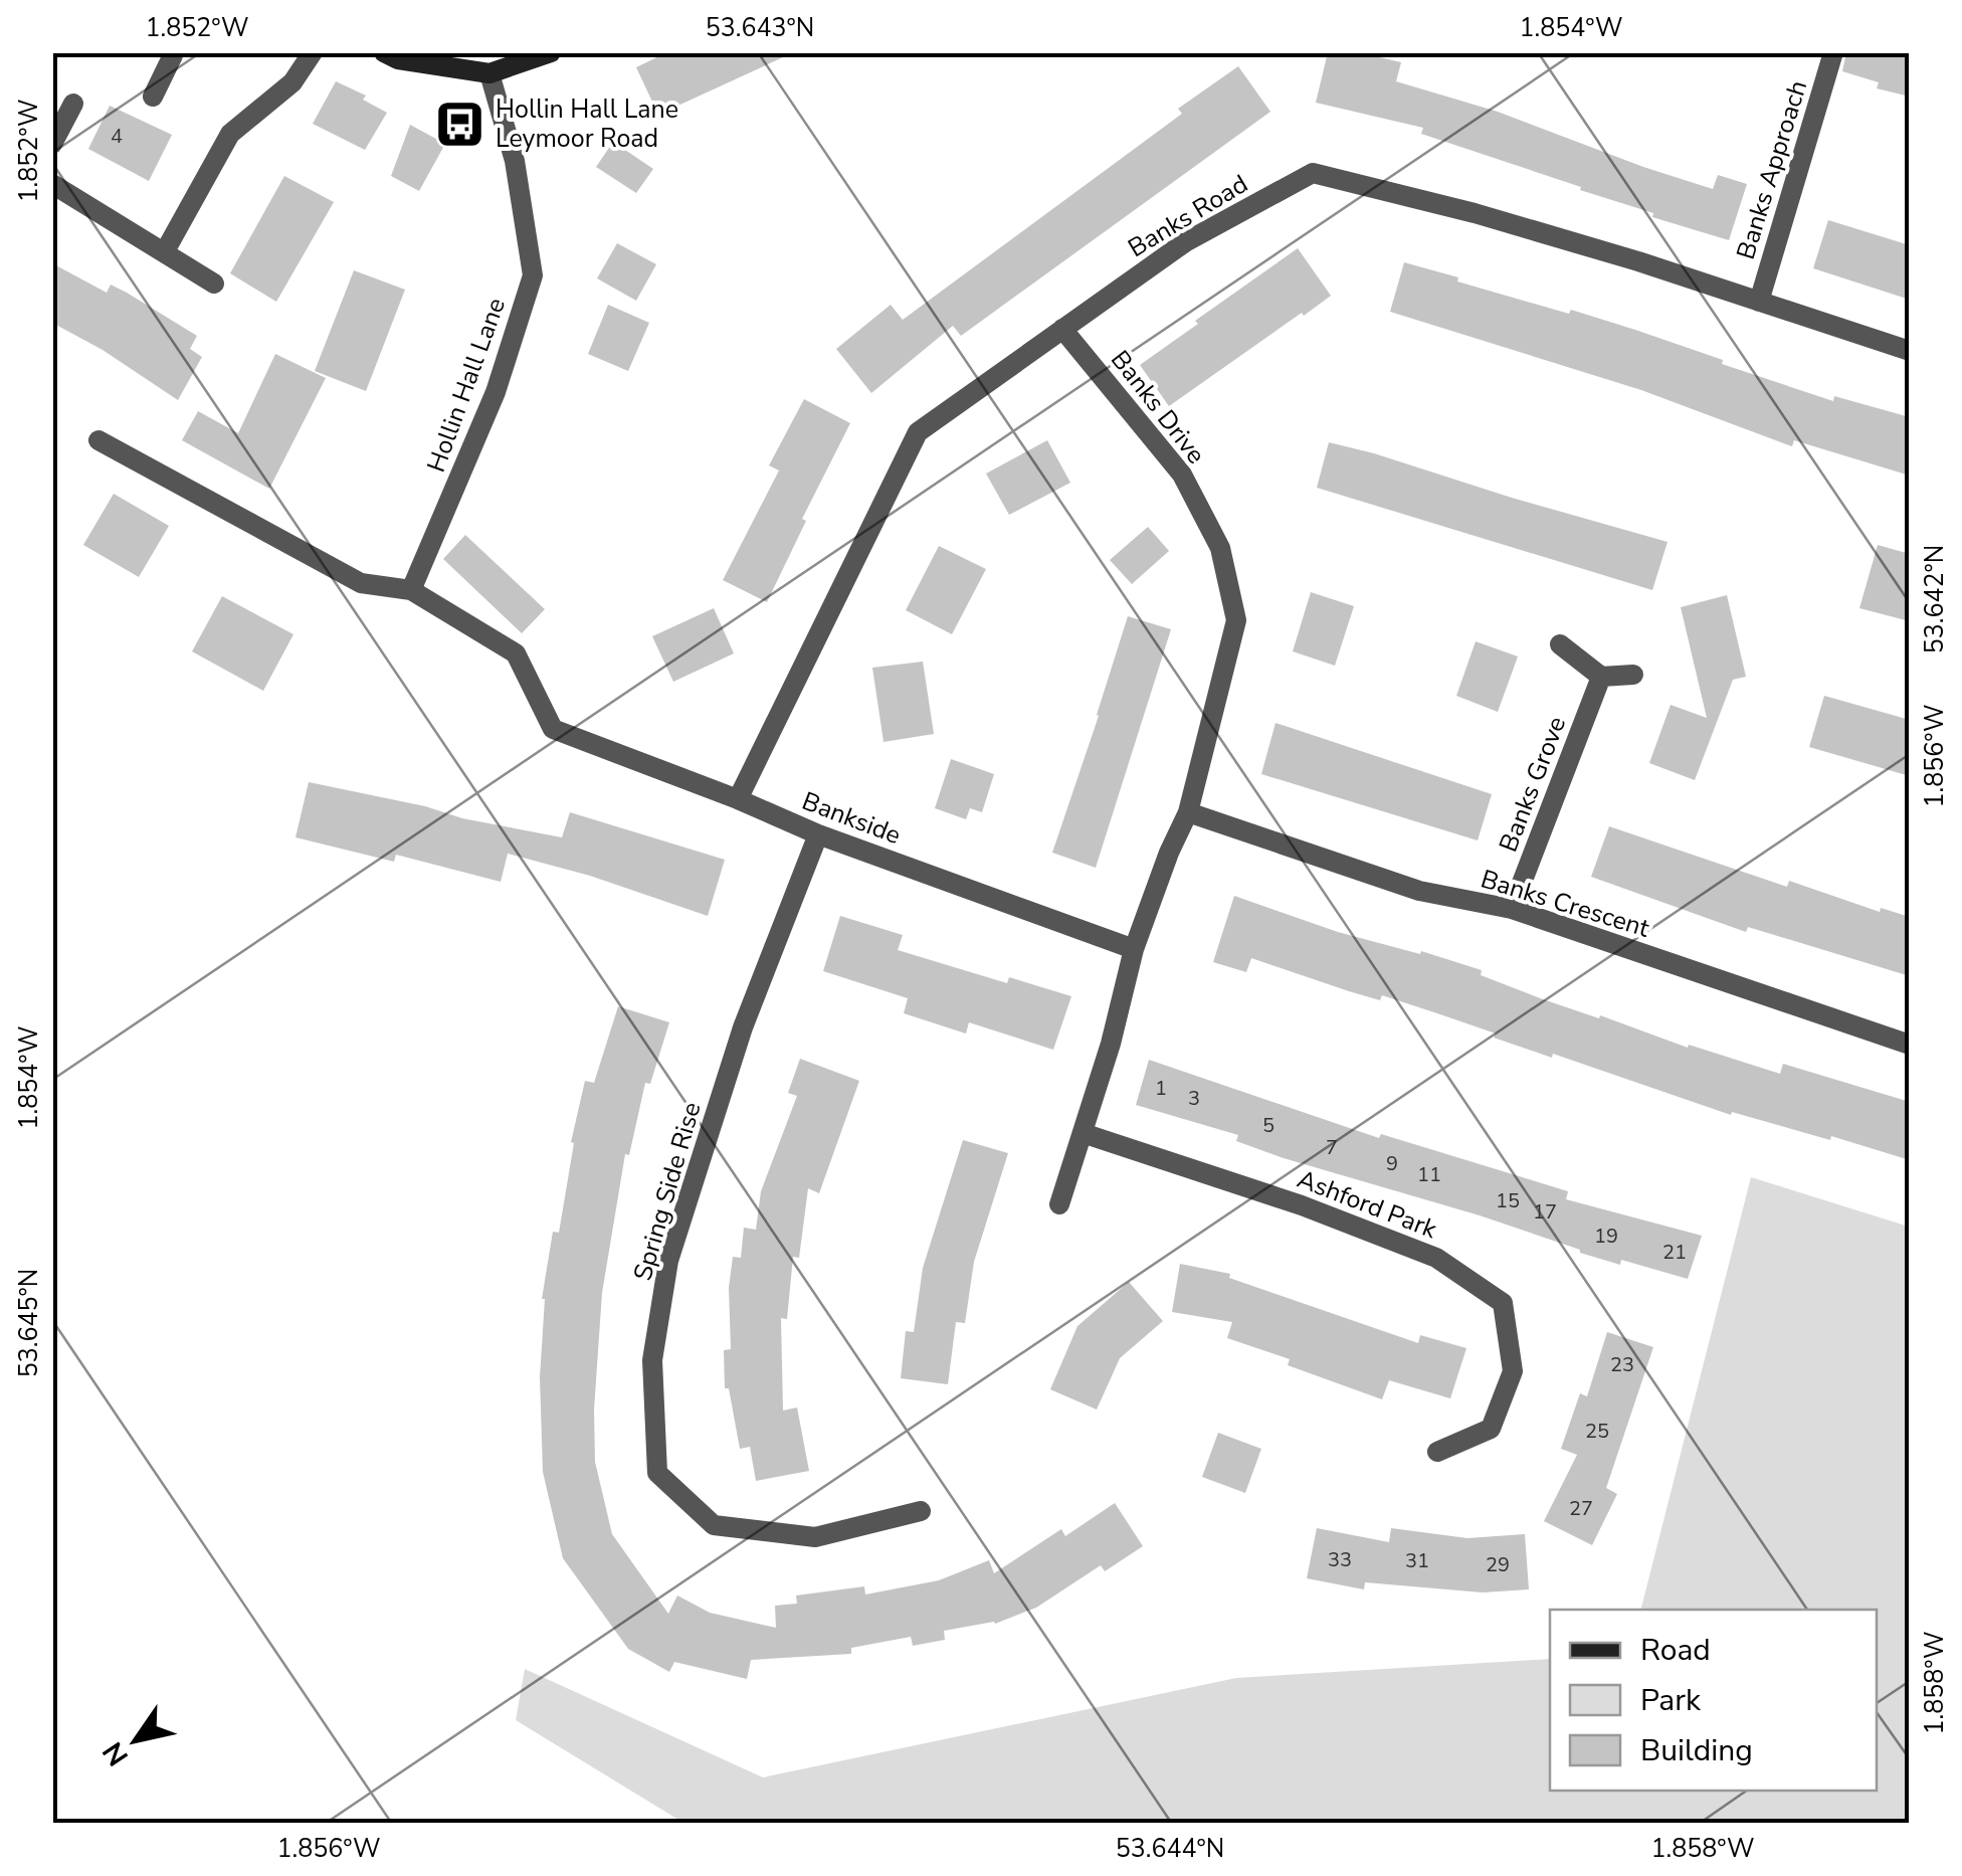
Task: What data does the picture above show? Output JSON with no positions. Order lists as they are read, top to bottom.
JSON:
{
  "streets": {
    "street": [
      "Banks Approach",
      "Banks Road",
      "Hollin Hall Lane",
      "Banks Drive",
      "Banks Grove",
      "Bankside",
      "Banks Crescent",
      "Spring Side Rise",
      "Ashford Park"
    ]
  },
  "crossings": [
    ["Banks Approach", "Banks Road"],
    ["Banks Road", "Banks Drive"],
    ["Banks Road", "Bankside"],
    ["Hollin Hall Lane", "Bankside"],
    ["Banks Drive", "Banks Crescent"],
    ["Banks Grove", "Banks Crescent"],
    ["Bankside", "Spring Side Rise"]
  ],
  "places": {
    "bus stop": ["Hollin Hall Lane Leymoor Road"]
  },
  "house_numbers": [
    "4",
    "1",
    "3",
    "5",
    "7",
    "9",
    "11",
    "15",
    "17",
    "19",
    "21",
    "23",
    "25",
    "27",
    "33",
    "31",
    "29"
  ],
  "legend": ["Road", "Park", "Building"],
  "north": "bottom left",
  "coordinates": [
    "1.852°W",
    "53.643°N",
    "1.854°W",
    "53.642°N",
    "1.856°W",
    "53.645°N",
    "1.858°W",
    "53.644°N"
  ]
}
